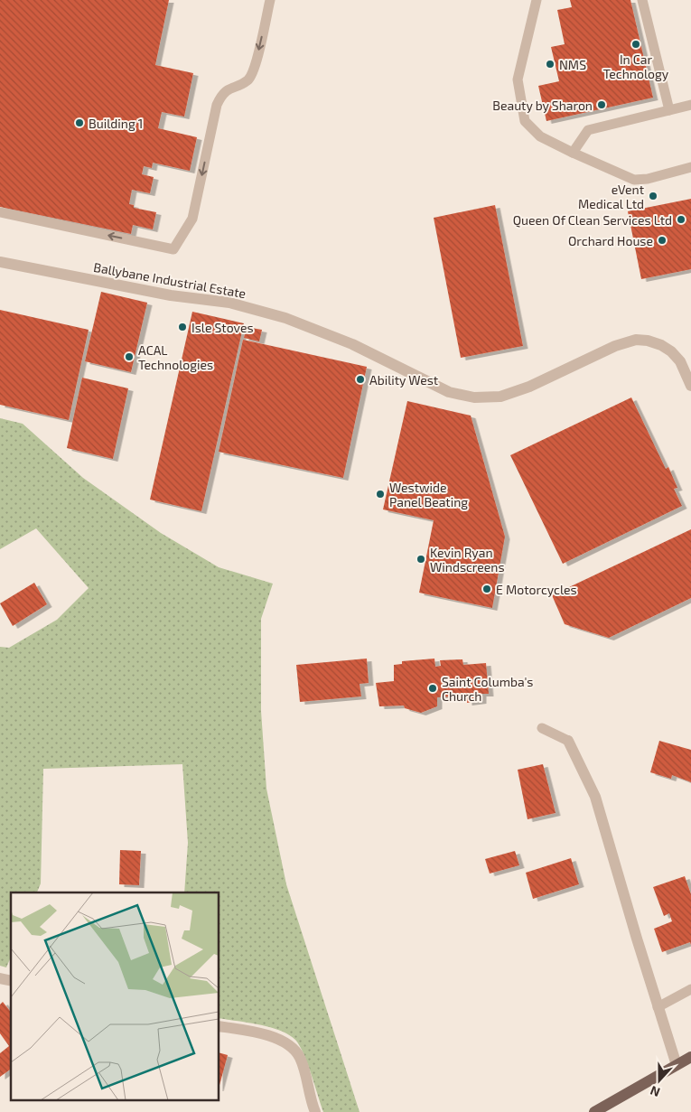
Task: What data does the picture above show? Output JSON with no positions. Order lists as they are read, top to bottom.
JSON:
{
  "streets": {
    "street": ["Ballybane Industrial Estate"]
  },
  "places": [
    "In Car Technology",
    "NMS",
    "Beauty by Sharon",
    "Building 1",
    "eVent Medical Ltd",
    "Queen Of Clean Services Ltd",
    "Orchard House",
    "Isle Stoves",
    "ACAL Technologies",
    "Ability West",
    "Westwide Panel Beating",
    "Kevin Ryan Windscreens",
    "E Motorcycles",
    "Saint Columba's Church"
  ],
  "north": "bottom"
}
